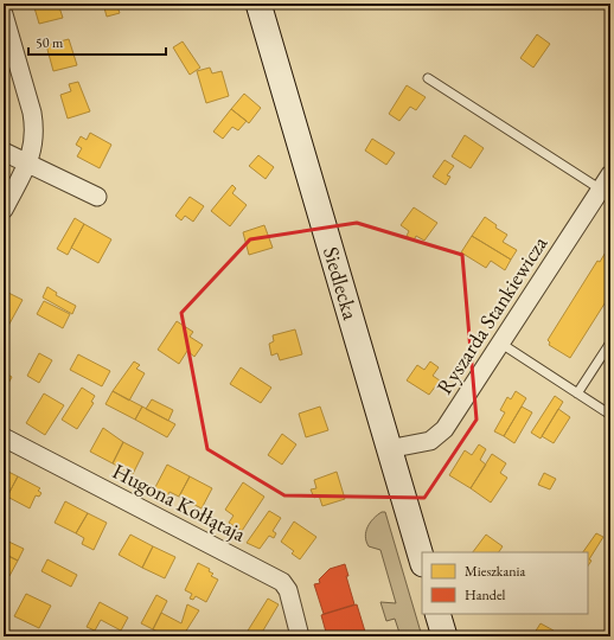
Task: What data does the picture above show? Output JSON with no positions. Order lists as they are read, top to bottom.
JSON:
{
  "streets": {
    "main road": ["Siedlecka"],
    "street": ["Ryszarda Stankiewicza", "Hugona Kołłątaja"]
  },
  "crossings": [
    ["Siedlecka", "Ryszarda Stankiewicza"]
  ],
  "legend": ["Mieszkania", "Handel"],
  "scale_bar": "50 m"
}
